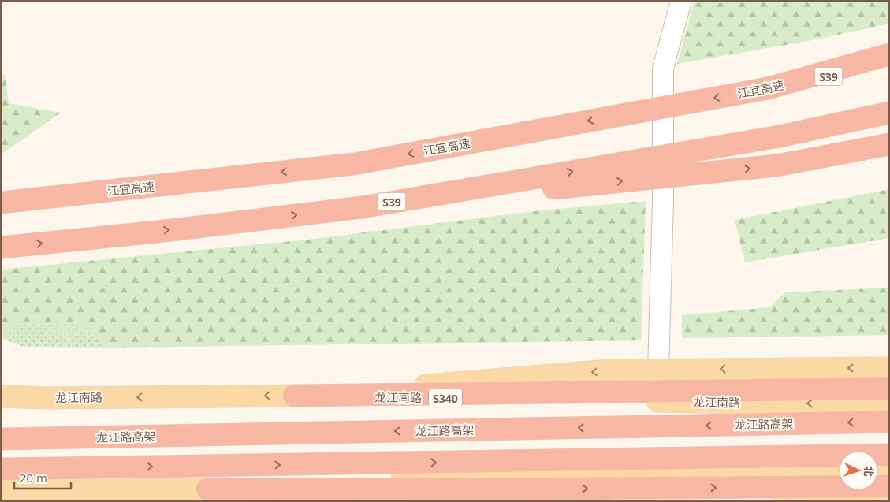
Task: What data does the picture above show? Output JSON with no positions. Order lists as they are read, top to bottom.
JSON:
{
  "streets": {
    "highway": ["S39", "江宜高速", "龙江路高架"],
    "main road": ["龙江南路", "S340"]
  },
  "scale_bar": "20 m",
  "north": "right"
}
